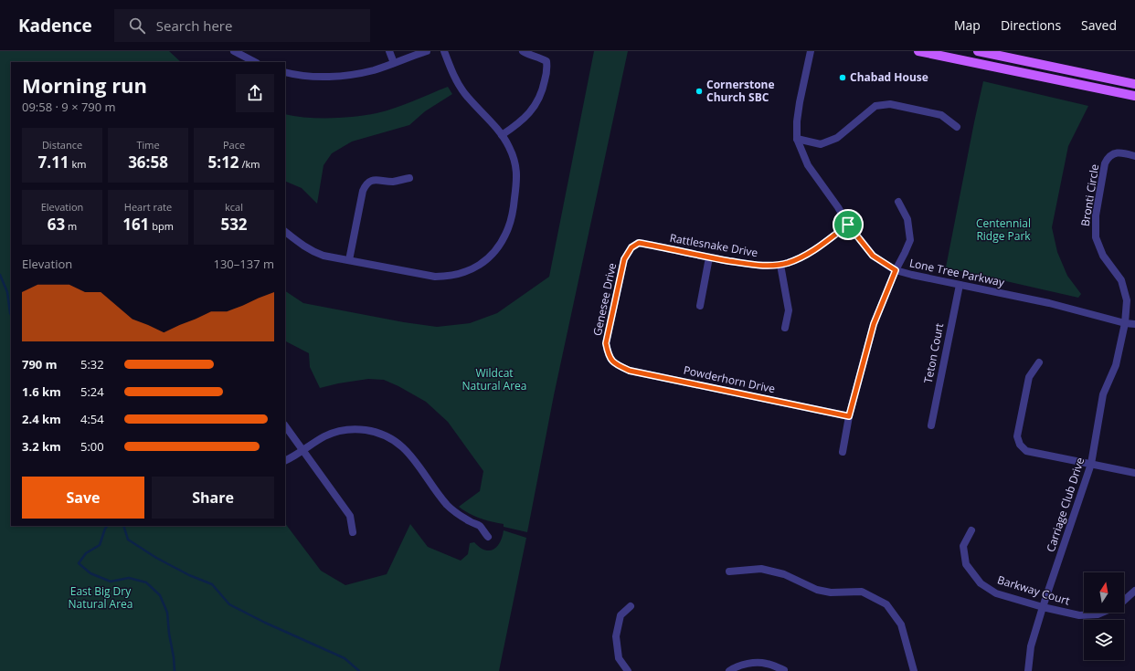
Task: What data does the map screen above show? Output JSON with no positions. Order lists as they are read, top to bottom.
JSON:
{
  "streets": {
    "street": [
      "Bronti Circle",
      "Rattlesnake Drive",
      "Lone Tree Parkway",
      "Genesee Drive",
      "Teton Court",
      "Powderhorn Drive",
      "Carriage Club Drive",
      "Barkway Court"
    ]
  },
  "crossings": [
    ["Bronti Circle", "Lone Tree Parkway"],
    ["Bronti Circle", "Carriage Club Drive"],
    ["Rattlesnake Drive", "Lone Tree Parkway"],
    ["Rattlesnake Drive", "Genesee Drive"],
    ["Lone Tree Parkway", "Teton Court"],
    ["Lone Tree Parkway", "Carriage Club Drive"],
    ["Genesee Drive", "Powderhorn Drive"],
    ["Carriage Club Drive", "Barkway Court"]
  ],
  "parks": ["Centennial Ridge Park", "Wildcat Natural Area", "East Big Dry Natural Area"],
  "places": ["Chabad House", "Cornerstone Church SBC"],
  "north": "top",
  "page": {
    "header": "Kadence",
    "search": "Search here",
    "nav": ["Map", "Directions", "Saved"],
    "heading": ["Morning run", "09:58 · 9 × 790 m"],
    "stats": [
      ["Distance", "7.11 km"],
      ["Time", "36:58"],
      ["Pace", "5:12 /km"],
      ["Elevation", "63 m"],
      ["Heart rate", "161 bpm"],
      ["kcal", "532"]
    ],
    "chart": ["Elevation", "130–137 m"],
    "list": [
      {
        "name": "790 m",
        "note": "5:32"
      },
      {
        "name": "1.6 km",
        "note": "5:24"
      },
      {
        "name": "2.4 km",
        "note": "4:54"
      },
      {
        "name": "3.2 km",
        "note": "5:00"
      }
    ],
    "buttons": ["Save", "Share"]
  }
}
